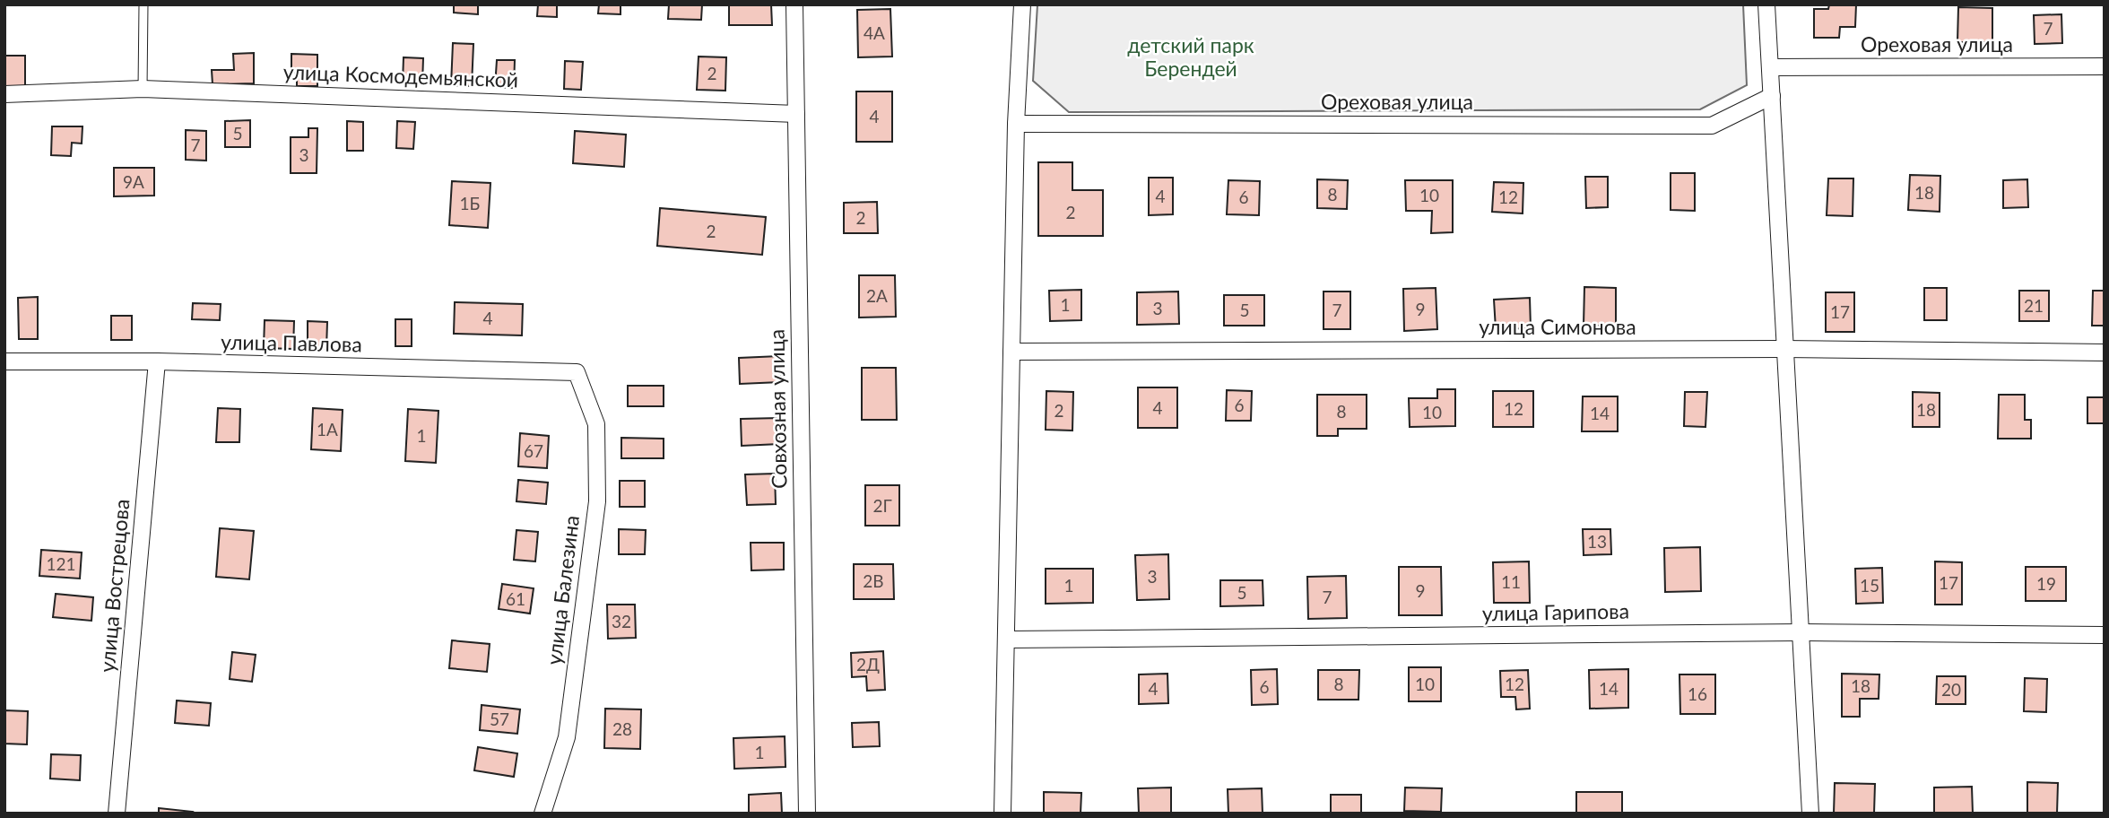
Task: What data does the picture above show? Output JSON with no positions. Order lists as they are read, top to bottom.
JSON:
{
  "streets": {
    "street": [
      "Ореховая улица",
      "улица Космодемьянской",
      "улица Симонова",
      "улица Павлова",
      "Совхозная улица",
      "улица Вострецова",
      "улица Балезина",
      "улица Гарипова"
    ]
  },
  "crossings": [
    ["улица Космодемьянской", "Совхозная улица"],
    ["улица Павлова", "улица Вострецова"],
    ["улица Павлова", "улица Балезина"]
  ],
  "parks": ["детский парк Берендей"],
  "house_numbers": [
    "7",
    "4А",
    "2",
    "4",
    "5",
    "7",
    "3",
    "9А",
    "18",
    "8",
    "10",
    "4",
    "6",
    "12",
    "1Б",
    "2",
    "2",
    "2",
    "2А",
    "1",
    "21",
    "3",
    "9",
    "5",
    "7",
    "17",
    "4",
    "6",
    "4",
    "12",
    "18",
    "2",
    "8",
    "10",
    "14",
    "1А",
    "1",
    "67",
    "2Г",
    "13",
    "121",
    "3",
    "2В",
    "11",
    "17",
    "19",
    "1",
    "15",
    "9",
    "5",
    "7",
    "61",
    "32",
    "2Д",
    "8",
    "10",
    "12",
    "18",
    "6",
    "4",
    "14",
    "20",
    "16",
    "57",
    "28",
    "1"
  ]
}
